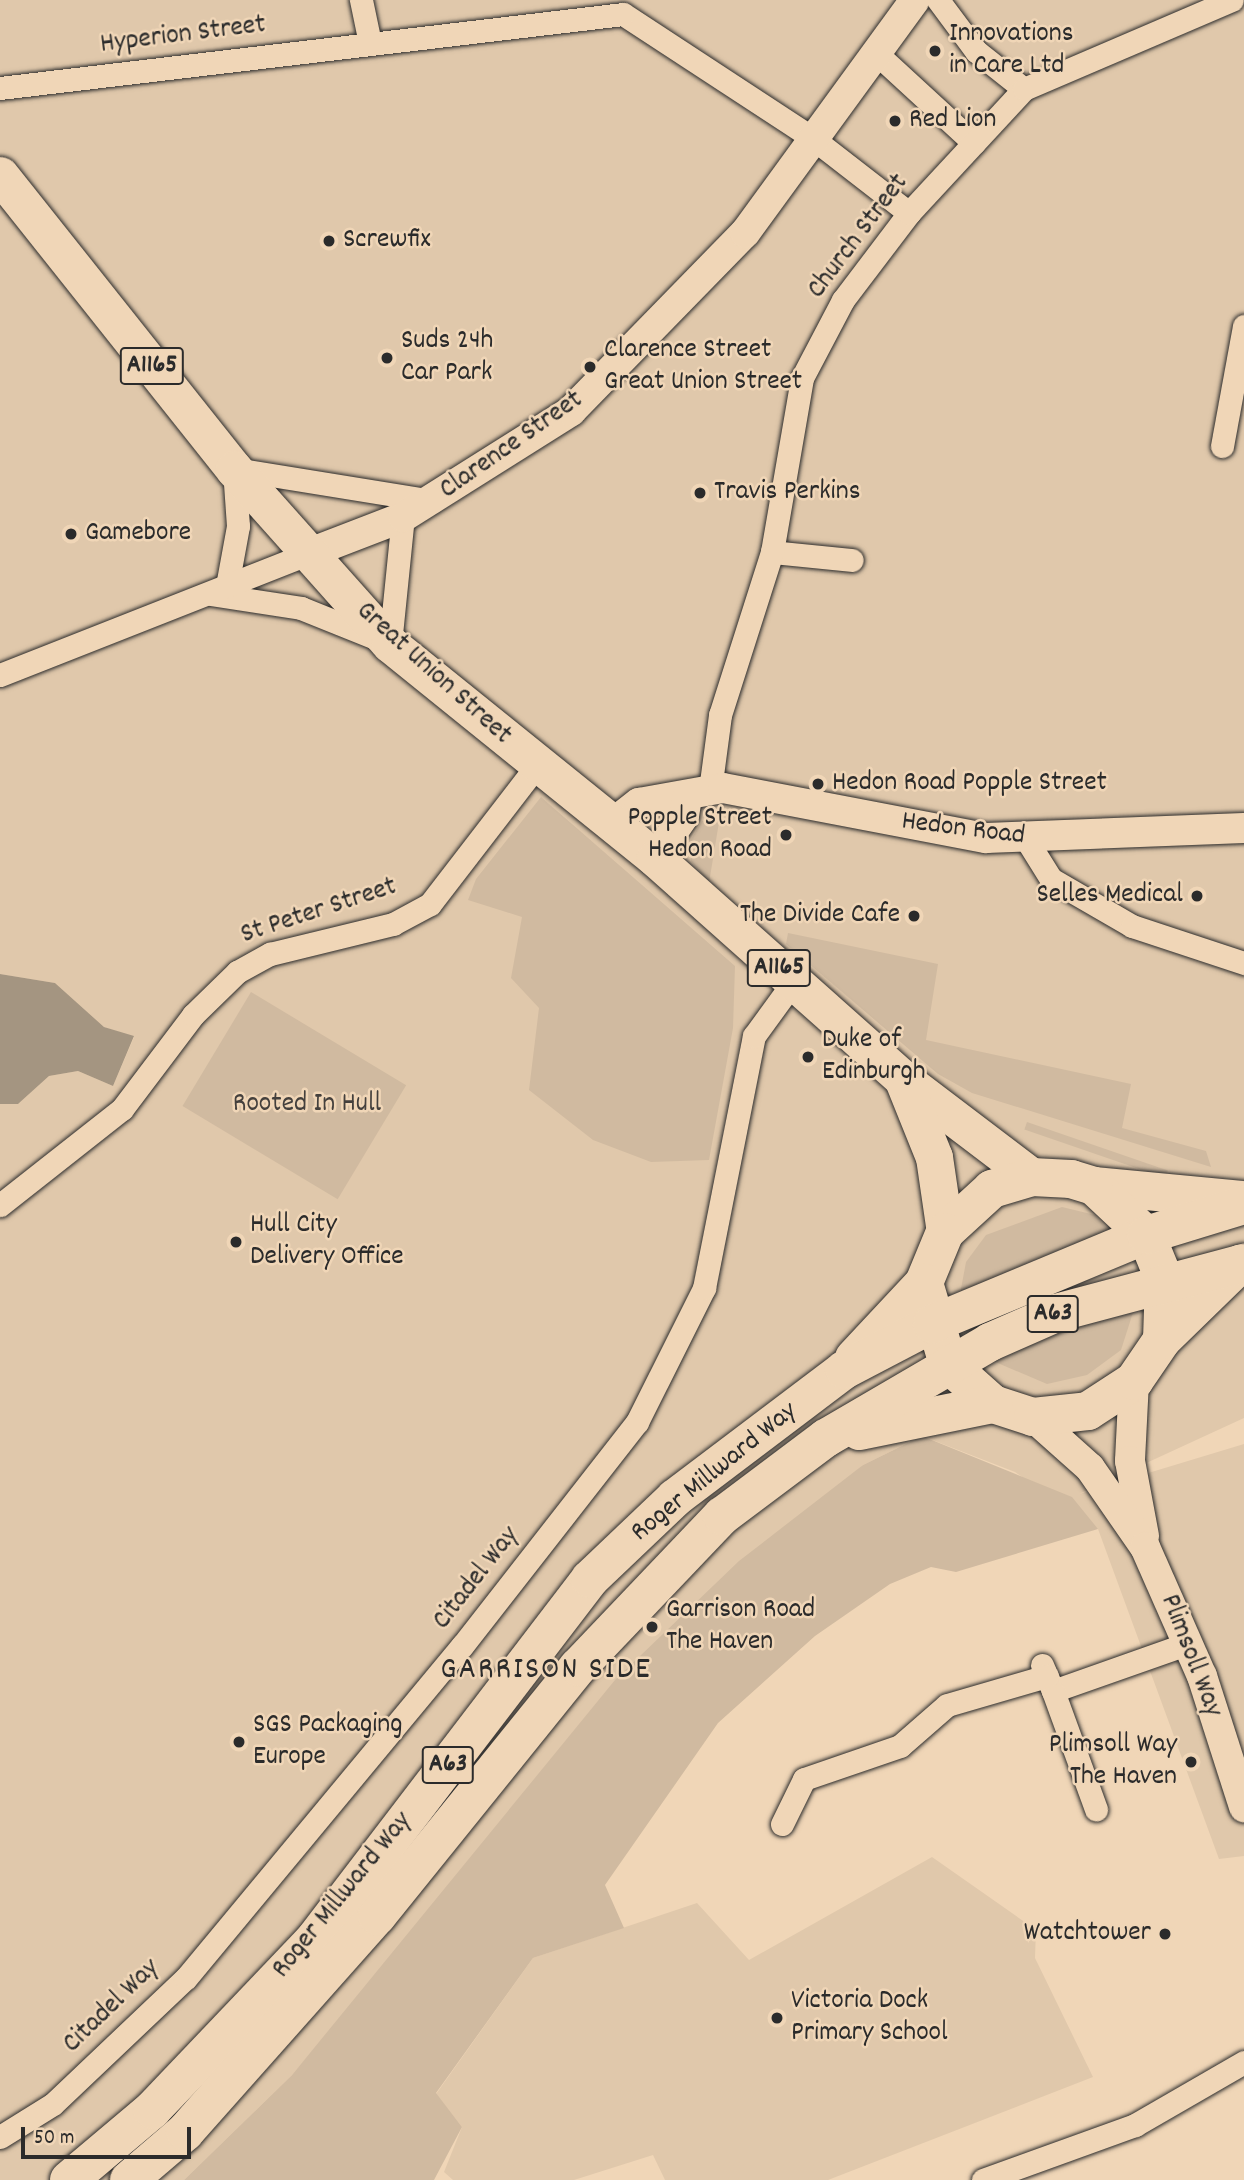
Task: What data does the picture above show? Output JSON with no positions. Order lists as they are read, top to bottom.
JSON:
{
  "streets": {
    "highway": ["A63", "Roger Millward Way"],
    "main road": ["A1165", "Great Union Street"],
    "street": [
      "Hyperion Street",
      "Church Street",
      "Clarence Street",
      "Hedon Road",
      "St Peter Street",
      "Citadel Way",
      "Plimsoll Way"
    ]
  },
  "crossings": [
    ["Church Street", "Hedon Road"],
    ["Clarence Street", "Great Union Street"],
    ["Great Union Street", "Hedon Road"],
    ["Great Union Street", "St Peter Street"],
    ["Great Union Street", "Roger Millward Way"],
    ["Great Union Street", "Citadel Way"],
    ["Roger Millward Way", "Plimsoll Way"]
  ],
  "districts": ["GARRISON SIDE"],
  "parks": ["Rooted In Hull"],
  "places": [
    "Innovations in Care Ltd",
    "Red Lion",
    "Screwfix",
    "Suds 24h Car Park",
    "Clarence Street Great Union Street",
    "Travis Perkins",
    "Gamebore",
    "Hedon Road Popple Street",
    "Popple Street Hedon Road",
    "Selles Medical",
    "The Divide Cafe",
    "Duke of Edinburgh",
    "Hull City Delivery Office",
    "Garrison Road The Haven",
    "SGS Packaging Europe",
    "Plimsoll Way The Haven",
    "Watchtower",
    "Victoria Dock Primary School"
  ],
  "scale_bar": "50 m"
}
